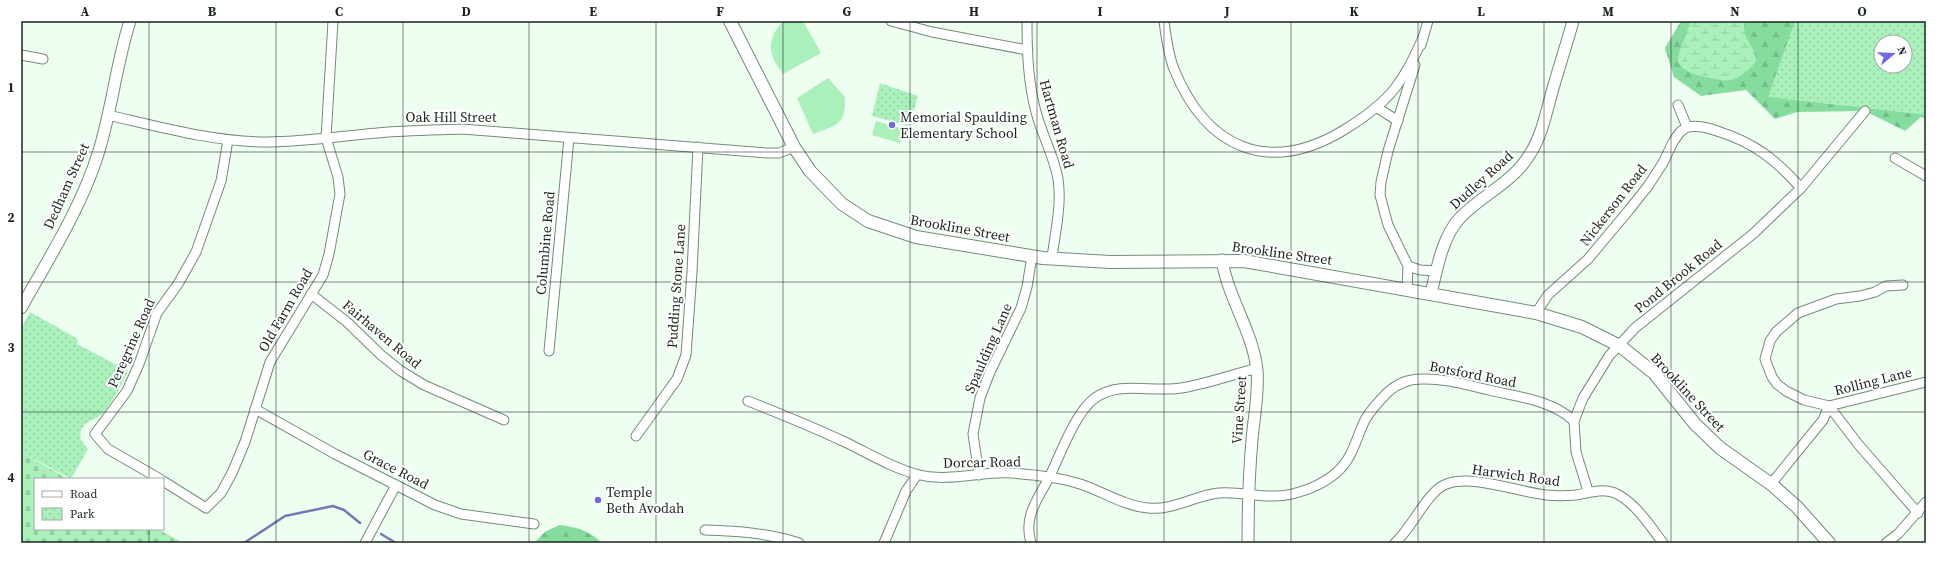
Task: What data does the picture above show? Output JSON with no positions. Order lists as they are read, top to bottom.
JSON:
{
  "streets": {
    "main road": ["Brookline Street"],
    "street": [
      "Oak Hill Street",
      "Hartman Road",
      "Dudley Road",
      "Dedham Street",
      "Nickerson Road",
      "Columbine Road",
      "Pond Brook Road",
      "Pudding Stone Lane",
      "Old Farm Road",
      "Fairhaven Road",
      "Peregrine Road",
      "Spaulding Lane",
      "Botsford Road",
      "Rolling Lane",
      "Vine Street",
      "Dorcar Road",
      "Grace Road",
      "Harwich Road"
    ]
  },
  "crossings": [
    ["Oak Hill Street", "Dedham Street"],
    ["Oak Hill Street", "Brookline Street"],
    ["Oak Hill Street", "Columbine Road"],
    ["Oak Hill Street", "Pudding Stone Lane"],
    ["Oak Hill Street", "Old Farm Road"],
    ["Oak Hill Street", "Peregrine Road"],
    ["Hartman Road", "Brookline Street"],
    ["Dudley Road", "Brookline Street"],
    ["Nickerson Road", "Brookline Street"],
    ["Brookline Street", "Pond Brook Road"],
    ["Brookline Street", "Spaulding Lane"],
    ["Brookline Street", "Rolling Lane"],
    ["Brookline Street", "Vine Street"],
    ["Pond Brook Road", "Botsford Road"],
    ["Pond Brook Road", "Harwich Road"],
    ["Old Farm Road", "Fairhaven Road"],
    ["Old Farm Road", "Grace Road"],
    ["Spaulding Lane", "Dorcar Road"],
    ["Botsford Road", "Vine Street"],
    ["Botsford Road", "Dorcar Road"],
    ["Vine Street", "Dorcar Road"]
  ],
  "places": ["Memorial Spaulding Elementary School", "Temple Beth Avodah"],
  "legend": ["Road", "Park"],
  "north": "right",
  "grid": {
    "columns": [
      "A",
      "B",
      "C",
      "D",
      "E",
      "F",
      "G",
      "H",
      "I",
      "J",
      "K",
      "L",
      "M",
      "N",
      "O"
    ],
    "rows": [
      "1",
      "2",
      "3",
      "4"
    ]
  }
}
